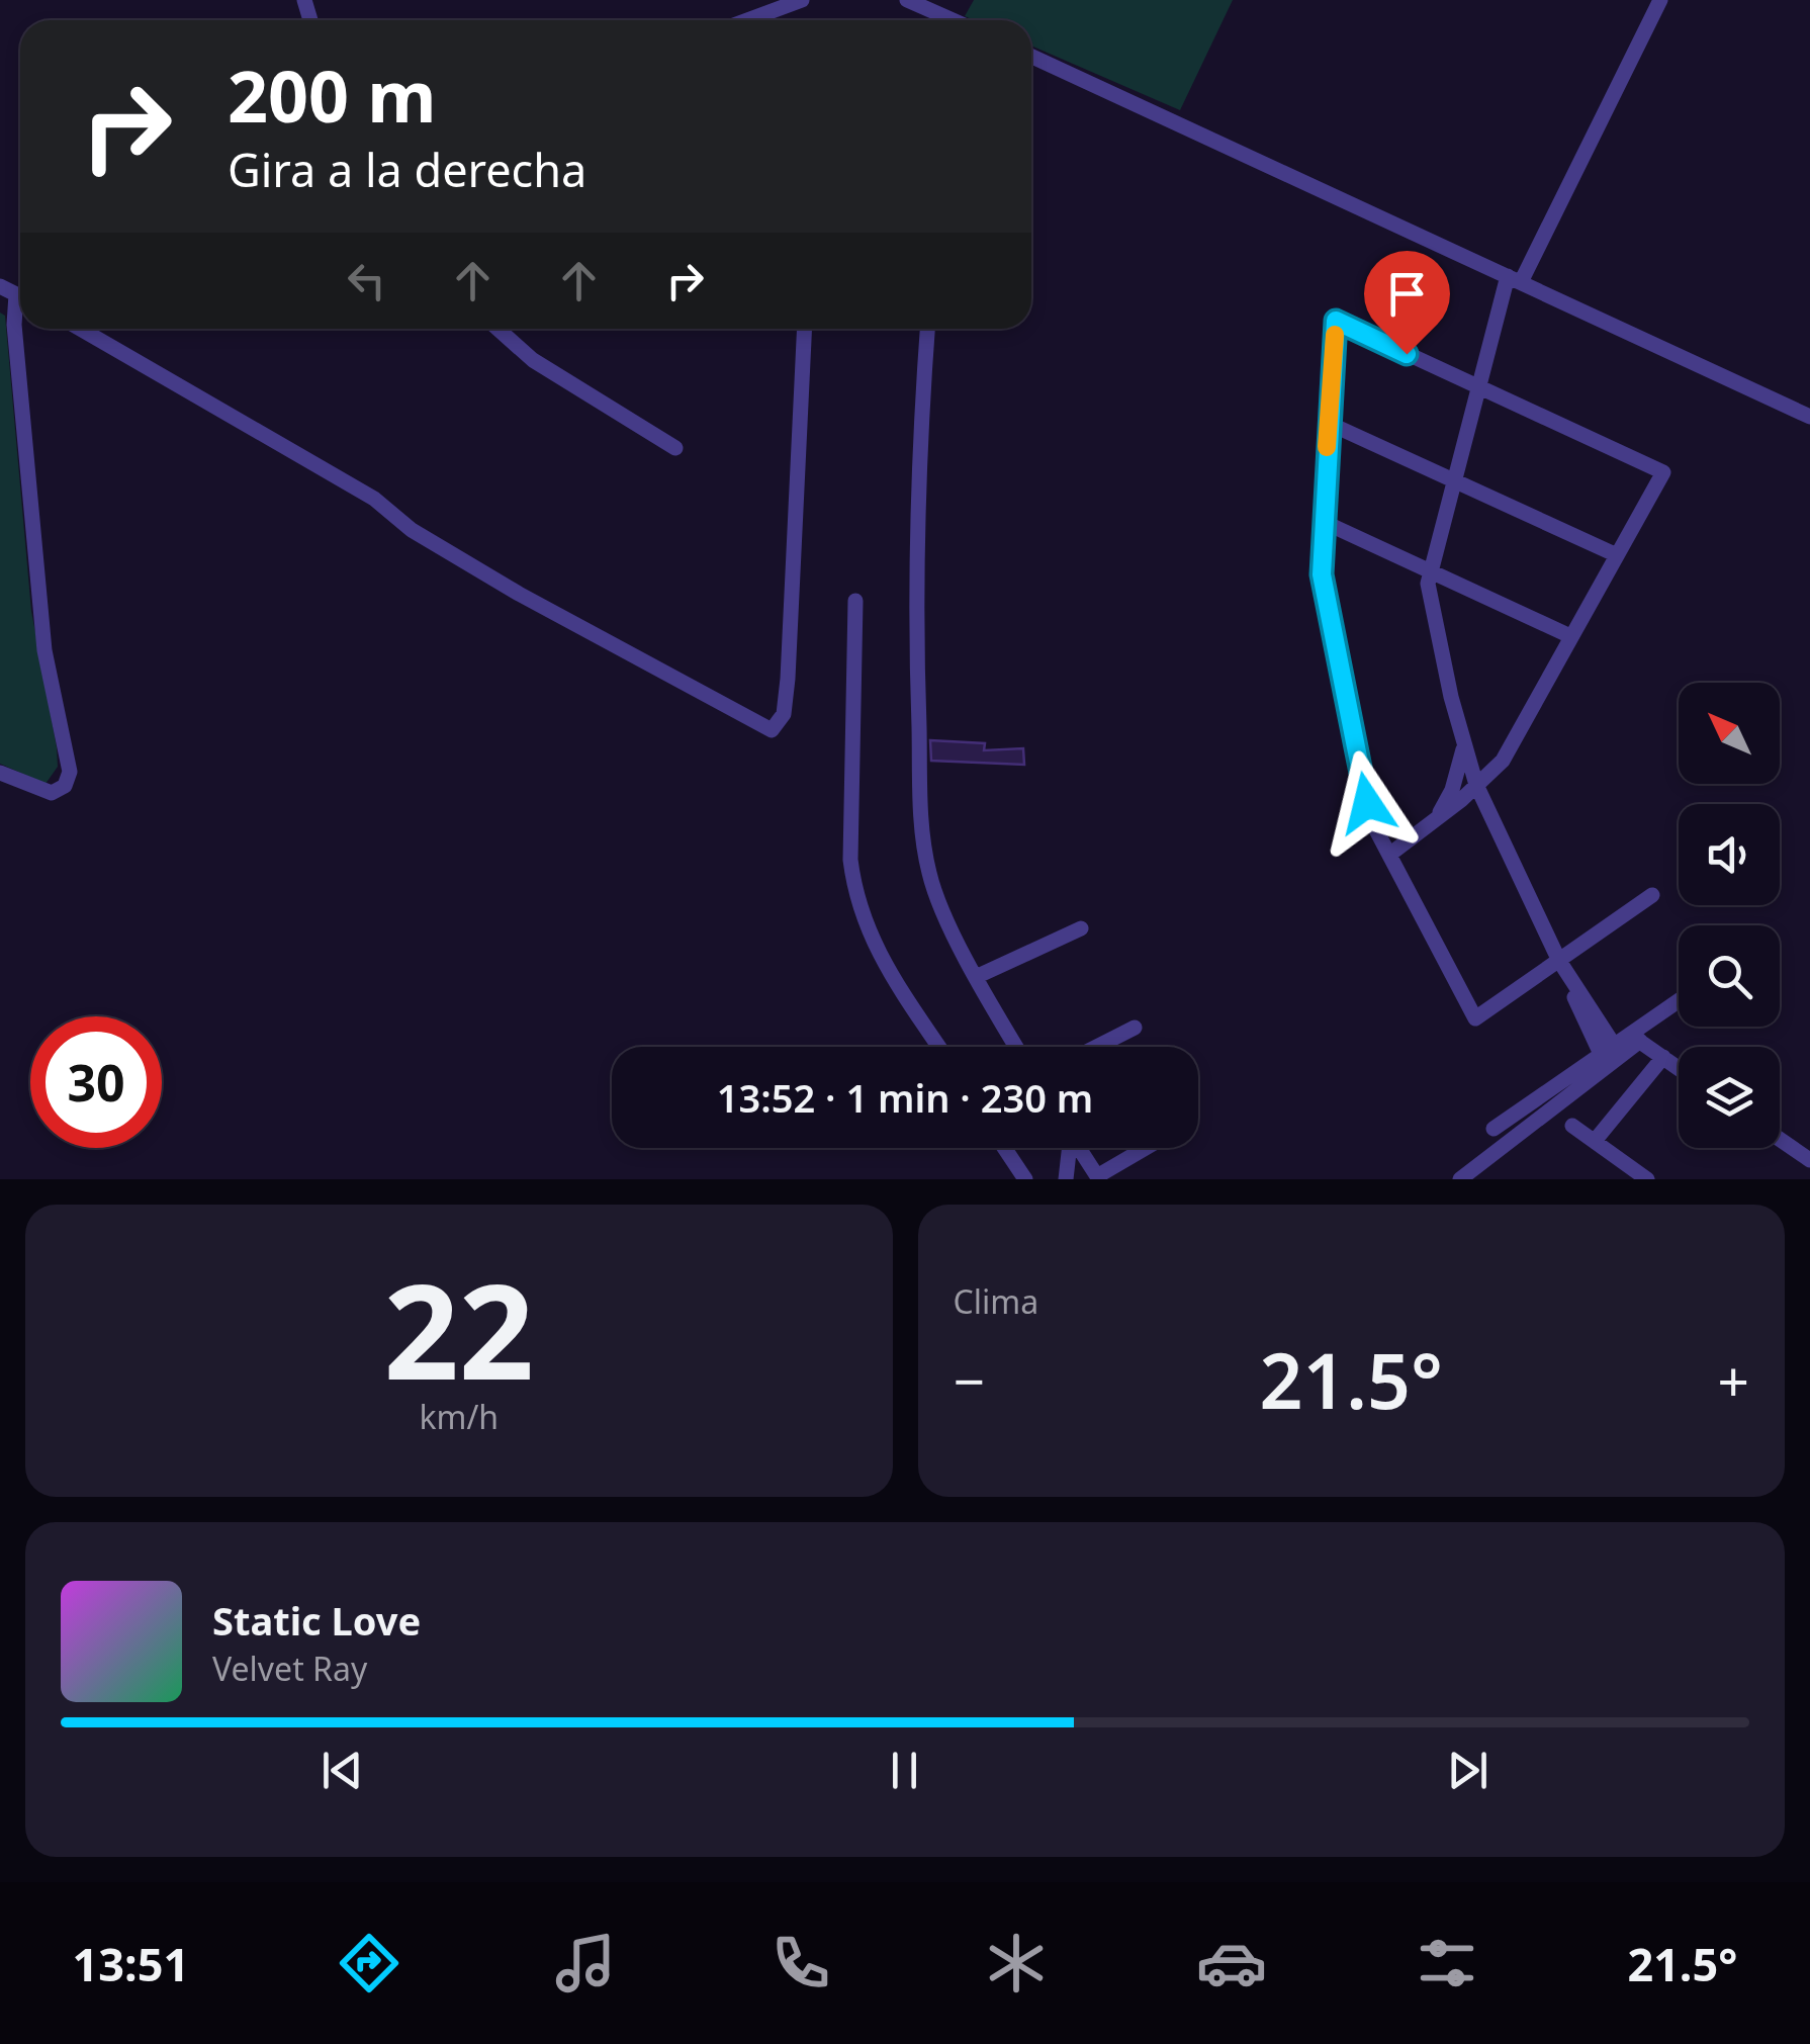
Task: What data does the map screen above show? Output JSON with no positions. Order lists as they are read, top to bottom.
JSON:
{
  "north": "top left",
  "page": {
    "turn": ["200 m", "Gira a la derecha"],
    "limit": "30",
    "trip": "13:52 · 1 min · 230 m",
    "tile": [
      ["22", "km/h"],
      "Clima"
    ],
    "heat": ["−", "21.5°", "+"],
    "song": ["Static Love", "Velvet Ray"],
    "tabs": ["13:51", "21.5°"]
  }
}
